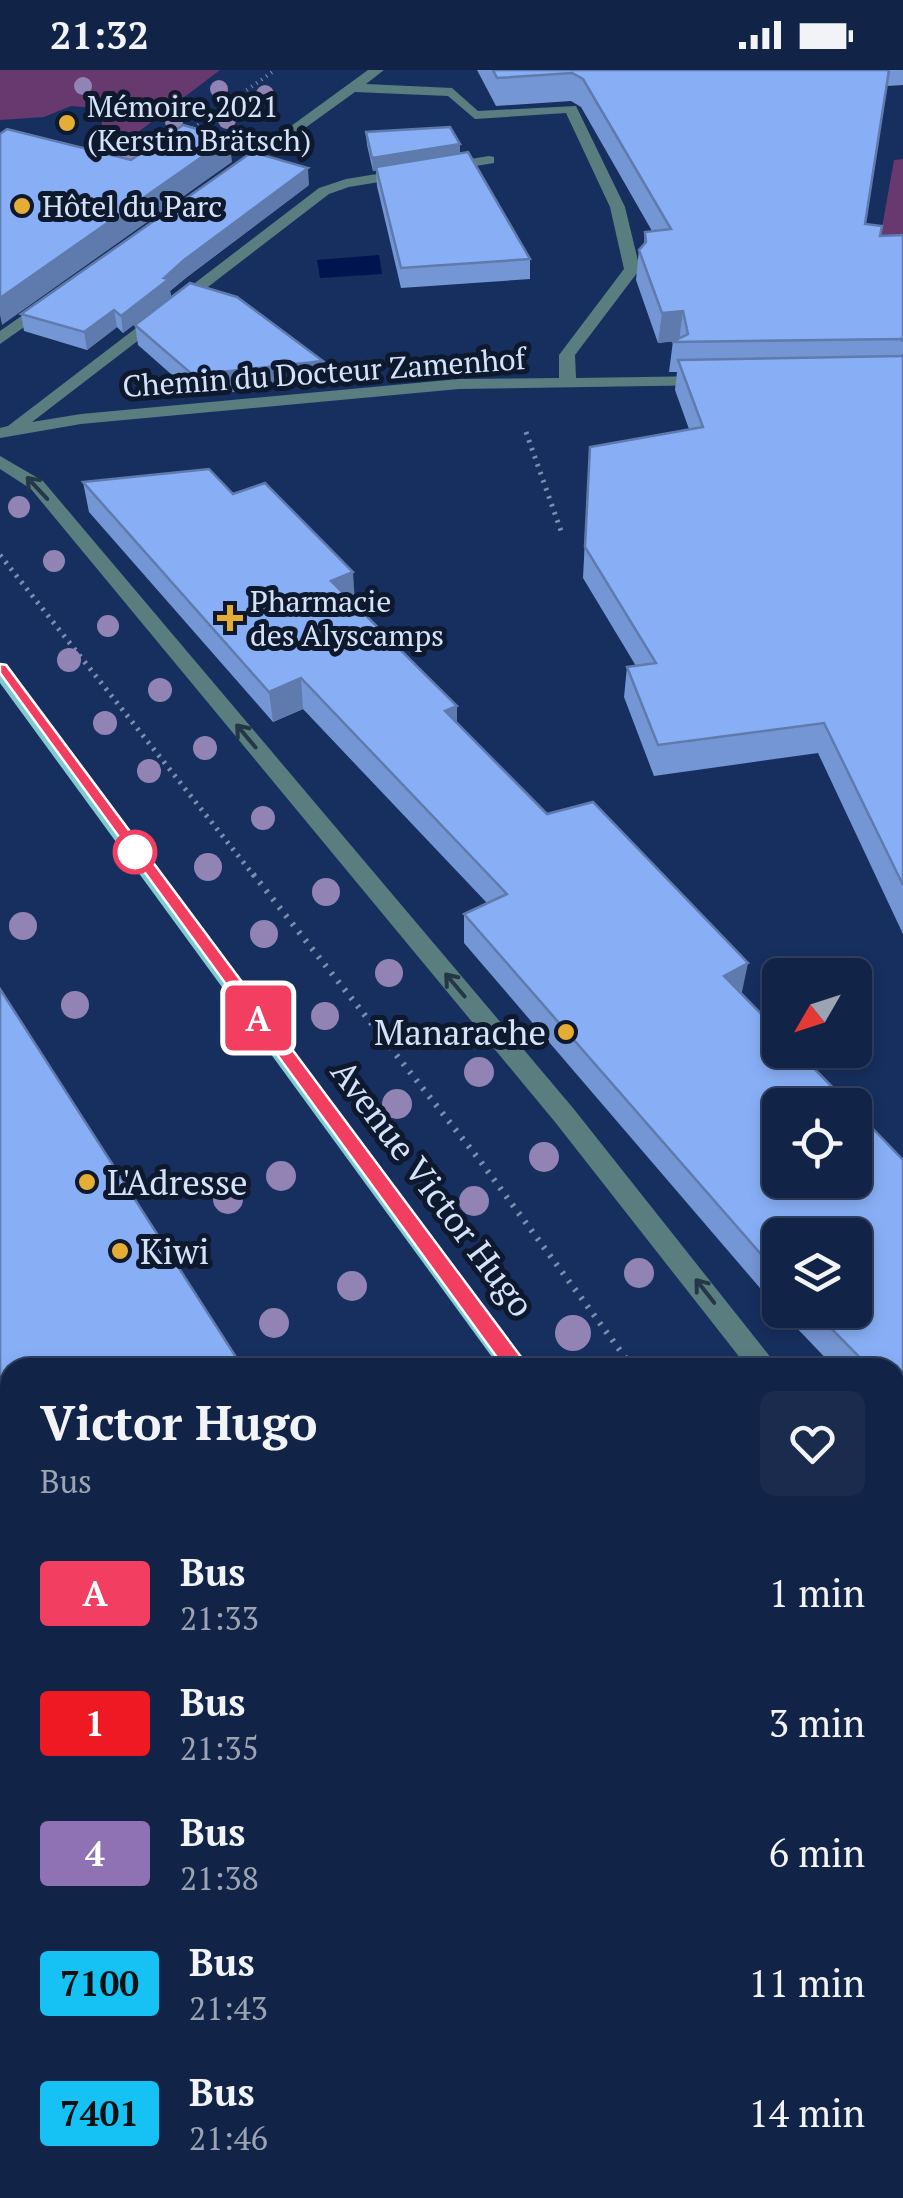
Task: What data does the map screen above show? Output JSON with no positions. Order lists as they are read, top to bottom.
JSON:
{
  "streets": {
    "main road": ["Avenue Victor Hugo"],
    "street": ["Chemin du Docteur Zamenhof"]
  },
  "places": {
    "other": [
      "Mémoire,2021 (Kerstin Brätsch)",
      "Hôtel du Parc",
      "Manarache",
      "L'Adresse",
      "Kiwi"
    ],
    "health": ["Pharmacie des Alyscamps"]
  },
  "lines": ["bus line A"],
  "north": "bottom left",
  "page": {
    "status": "21:32",
    "on_map": "A",
    "heading": ["Victor Hugo", "Bus"],
    "list": [
      {
        "mark": "A",
        "name": "Bus",
        "note": "21:33",
        "value": "1 min"
      },
      {
        "mark": "1",
        "name": "Bus",
        "note": "21:35",
        "value": "3 min"
      },
      {
        "mark": "4",
        "name": "Bus",
        "note": "21:38",
        "value": "6 min"
      },
      {
        "mark": "7100",
        "name": "Bus",
        "note": "21:43",
        "value": "11 min"
      },
      {
        "mark": "7401",
        "name": "Bus",
        "note": "21:46",
        "value": "14 min"
      }
    ]
  }
}
